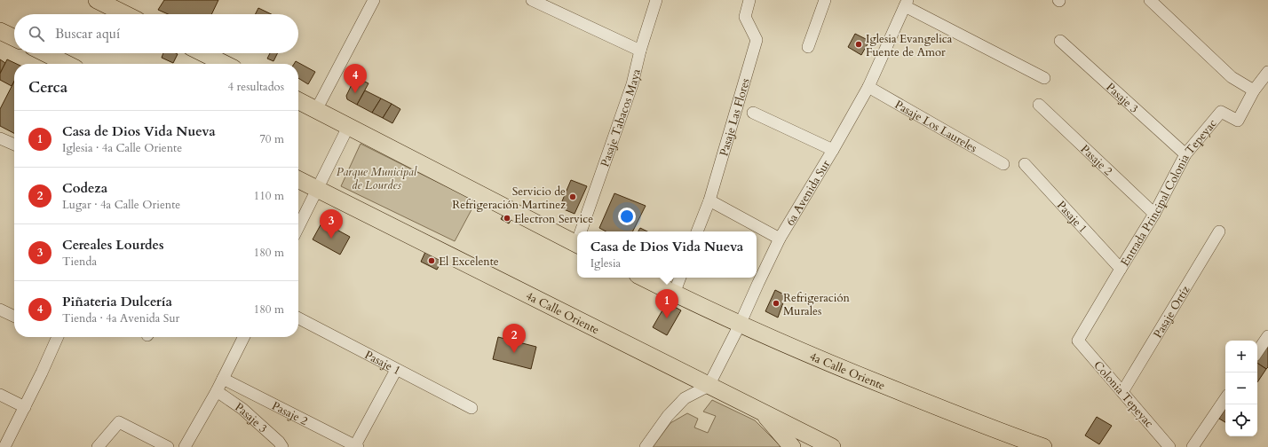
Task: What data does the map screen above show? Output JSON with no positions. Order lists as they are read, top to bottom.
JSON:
{
  "streets": {
    "highway": ["4a Calle Oriente"],
    "street": [
      "Pasaje 3",
      "Pasaje Tabacos Maya",
      "Pasaje Las Flores",
      "Pasaje Los Laureles",
      "Pasaje 2",
      "6a Avenida Sur",
      "Entrada Principal Colonia Tepeyac",
      "Pasaje 1",
      "Pasaje Ortíz",
      "Colonia Tepeyac"
    ]
  },
  "crossings": [
    ["Pasaje 3", "Entrada Principal Colonia Tepeyac"],
    ["Pasaje Los Laureles", "6a Avenida Sur"],
    ["Pasaje 2", "Entrada Principal Colonia Tepeyac"],
    ["6a Avenida Sur", "4a Calle Oriente"],
    ["Entrada Principal Colonia Tepeyac", "Pasaje 1"],
    ["Entrada Principal Colonia Tepeyac", "Colonia Tepeyac"],
    ["Pasaje Ortíz", "Colonia Tepeyac"]
  ],
  "parks": ["Parque Municipal de Lourdes"],
  "places": [
    "Iglesia Evangelica Fuente de Amor",
    "Servicio de Refrigeración Martinez",
    "Electron Service",
    "El Excelente",
    "Refrigeración Murales"
  ],
  "page": {
    "search": "Buscar aquí",
    "pins": [
      "4",
      "3",
      "1",
      "2"
    ],
    "heading": ["Cerca", "4 resultados"],
    "list": [
      {
        "mark": "1",
        "name": "Casa de Dios Vida Nueva",
        "note": "Iglesia · 4a Calle Oriente",
        "value": "70 m"
      },
      {
        "mark": "2",
        "name": "Codeza",
        "note": "Lugar · 4a Calle Oriente",
        "value": "110 m"
      },
      {
        "mark": "3",
        "name": "Cereales Lourdes",
        "note": "Tienda",
        "value": "180 m"
      },
      {
        "mark": "4",
        "name": "Piñateria Dulcería",
        "note": "Tienda · 4a Avenida Sur",
        "value": "180 m"
      }
    ],
    "popup": ["Casa de Dios Vida Nueva", "Iglesia"],
    "map_buttons": ["+", "−"]
  }
}
